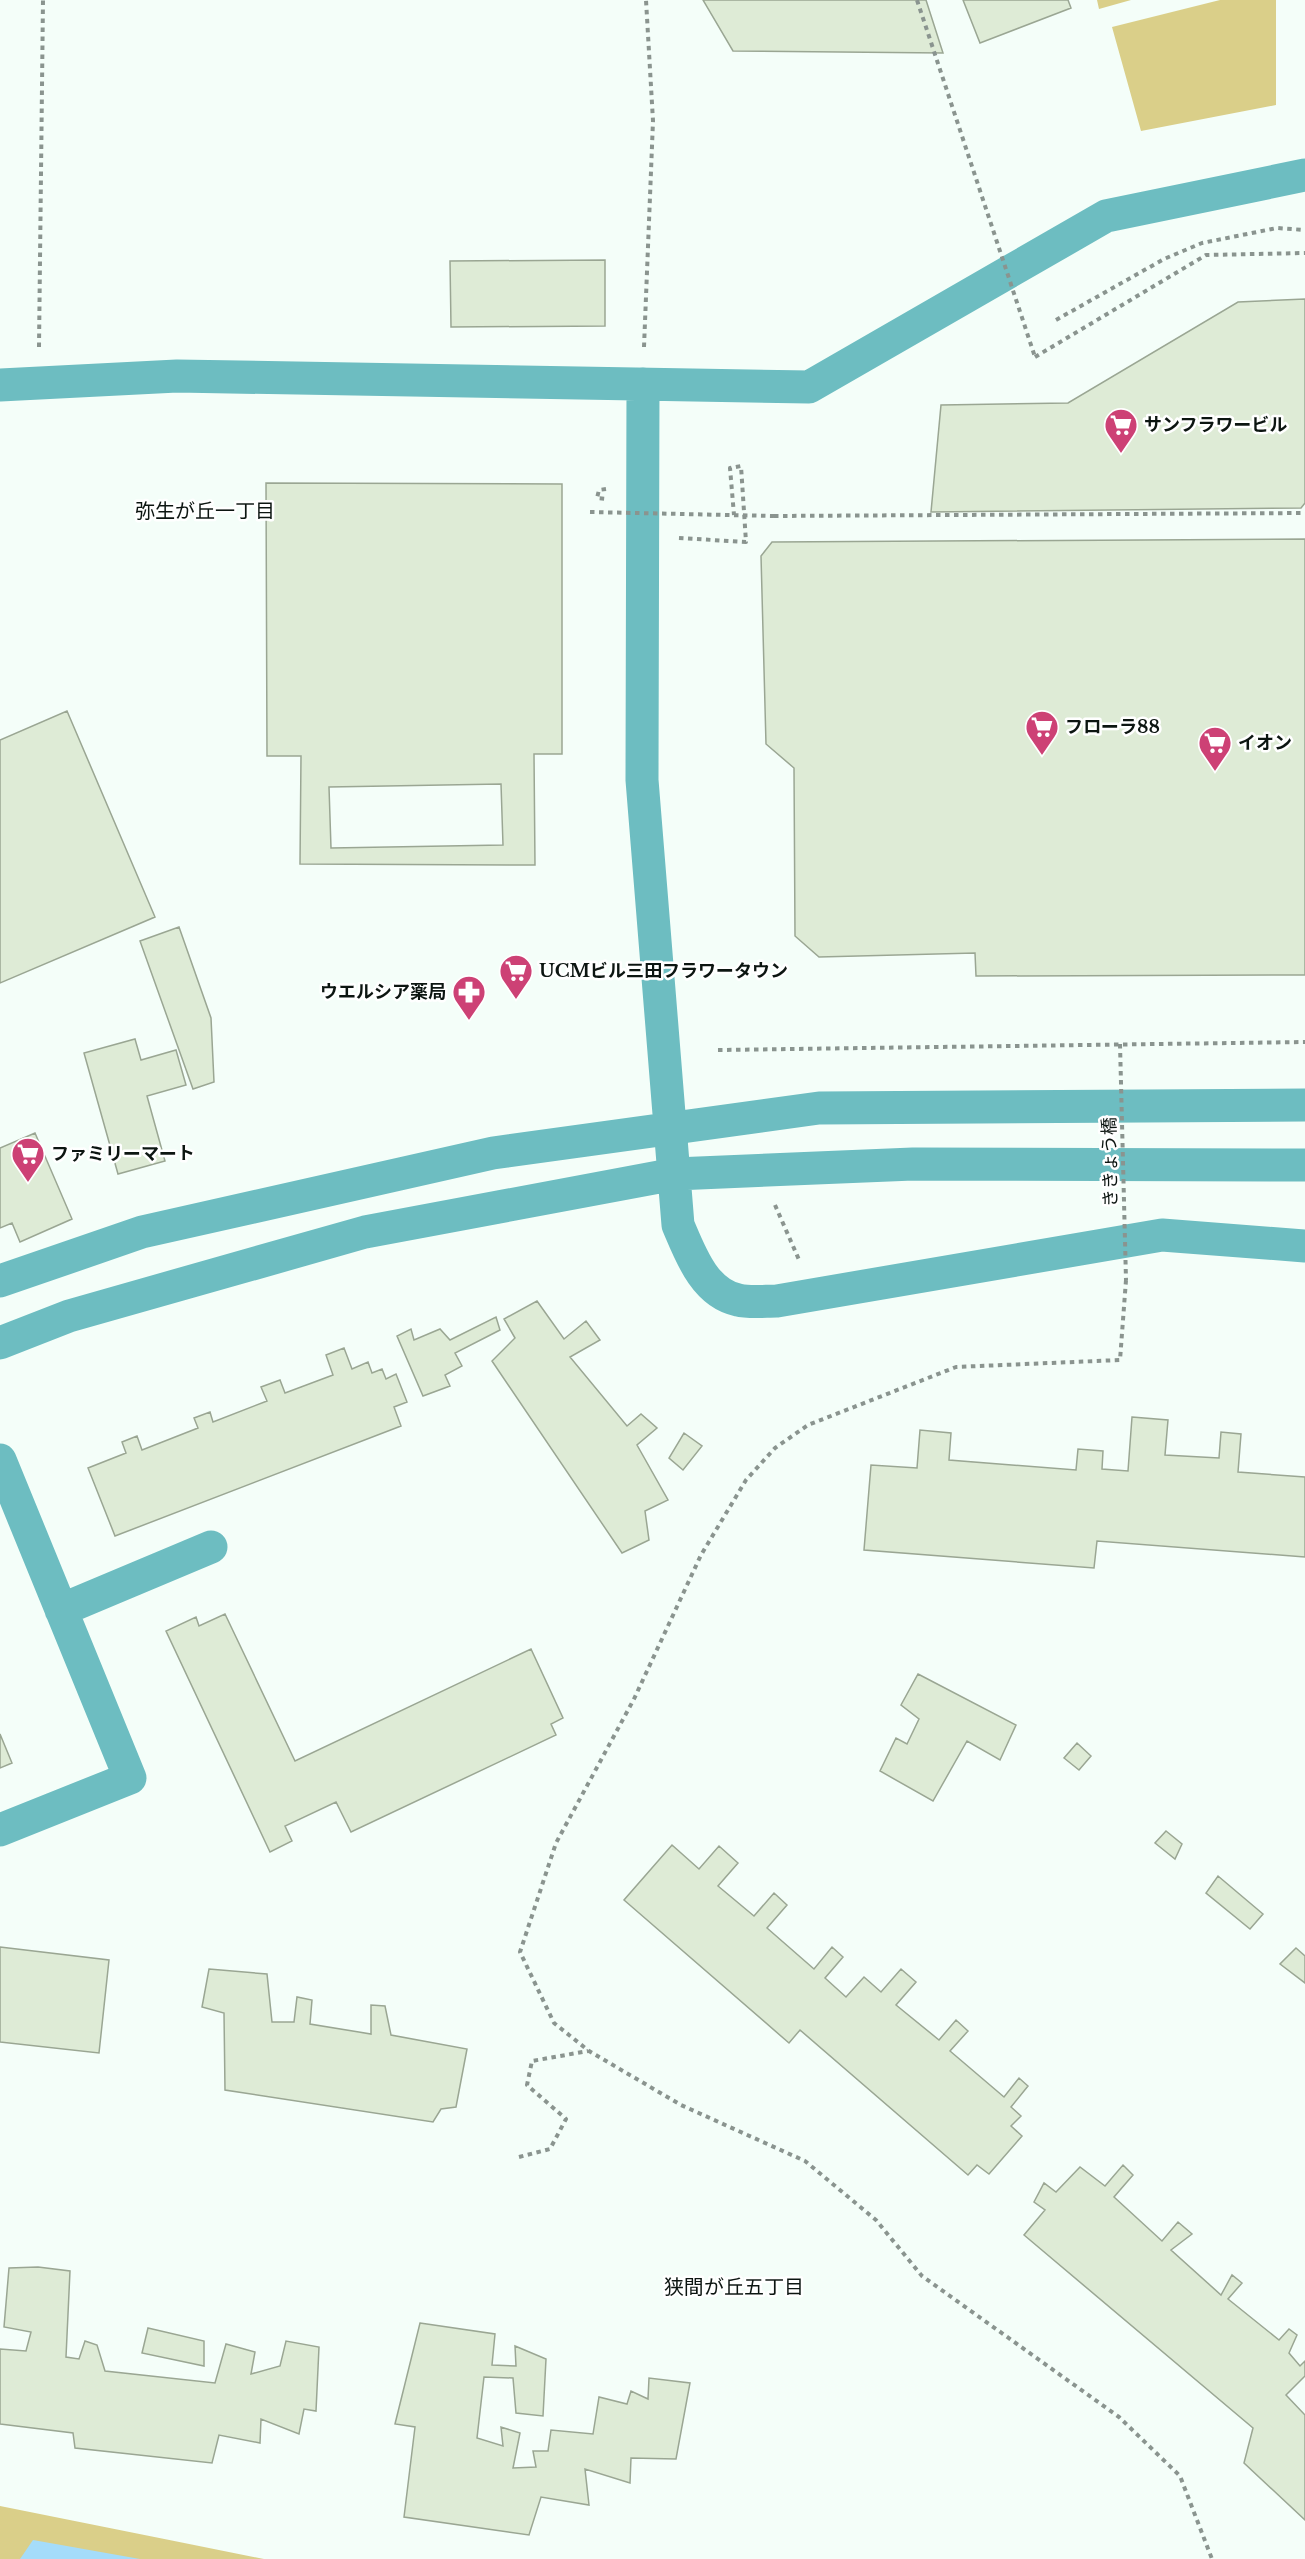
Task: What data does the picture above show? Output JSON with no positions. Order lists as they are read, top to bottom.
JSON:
{
  "streets": {
    "path": ["ききょう橋"]
  },
  "districts": ["弥生が丘一丁目", "狭間が丘五丁目"],
  "places": {
    "supermarket": [
      "サンフラワービル",
      "フローラ88",
      "イオン",
      "UCMビル三田フラワータウン",
      "ファミリーマート"
    ],
    "pharmacy": ["ウエルシア薬局"]
  }
}
